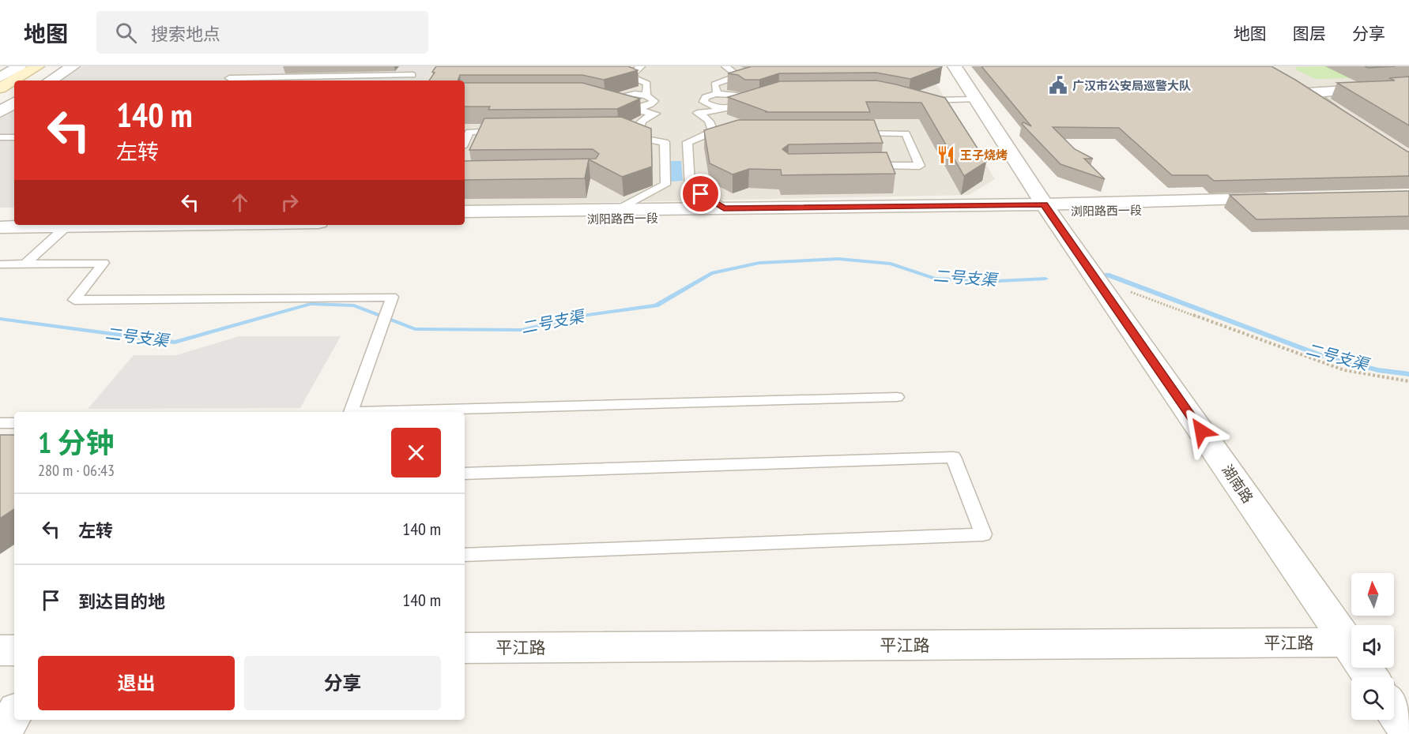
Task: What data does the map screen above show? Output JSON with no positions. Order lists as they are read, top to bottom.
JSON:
{
  "streets": {
    "street": ["浏阳路西一段", "湖南路", "平江路"]
  },
  "crossings": [
    ["浏阳路西一段", "湖南路"],
    ["湖南路", "平江路"]
  ],
  "water": ["二号支渠"],
  "places": {
    "public building": ["广汉市公安局巡警大队"],
    "restaurant": ["王子烧烤"]
  },
  "north": "top",
  "page": {
    "header": "地图",
    "search": "搜索地点",
    "nav": ["地图", "图层", "分享"],
    "turn": ["140 m", "左转"],
    "heading": ["1 分钟", "280 m · 06:43"],
    "list": [
      {
        "name": "左转",
        "value": "140 m"
      },
      {
        "name": "到达目的地",
        "value": "140 m"
      }
    ],
    "buttons": ["退出", "分享"]
  }
}
